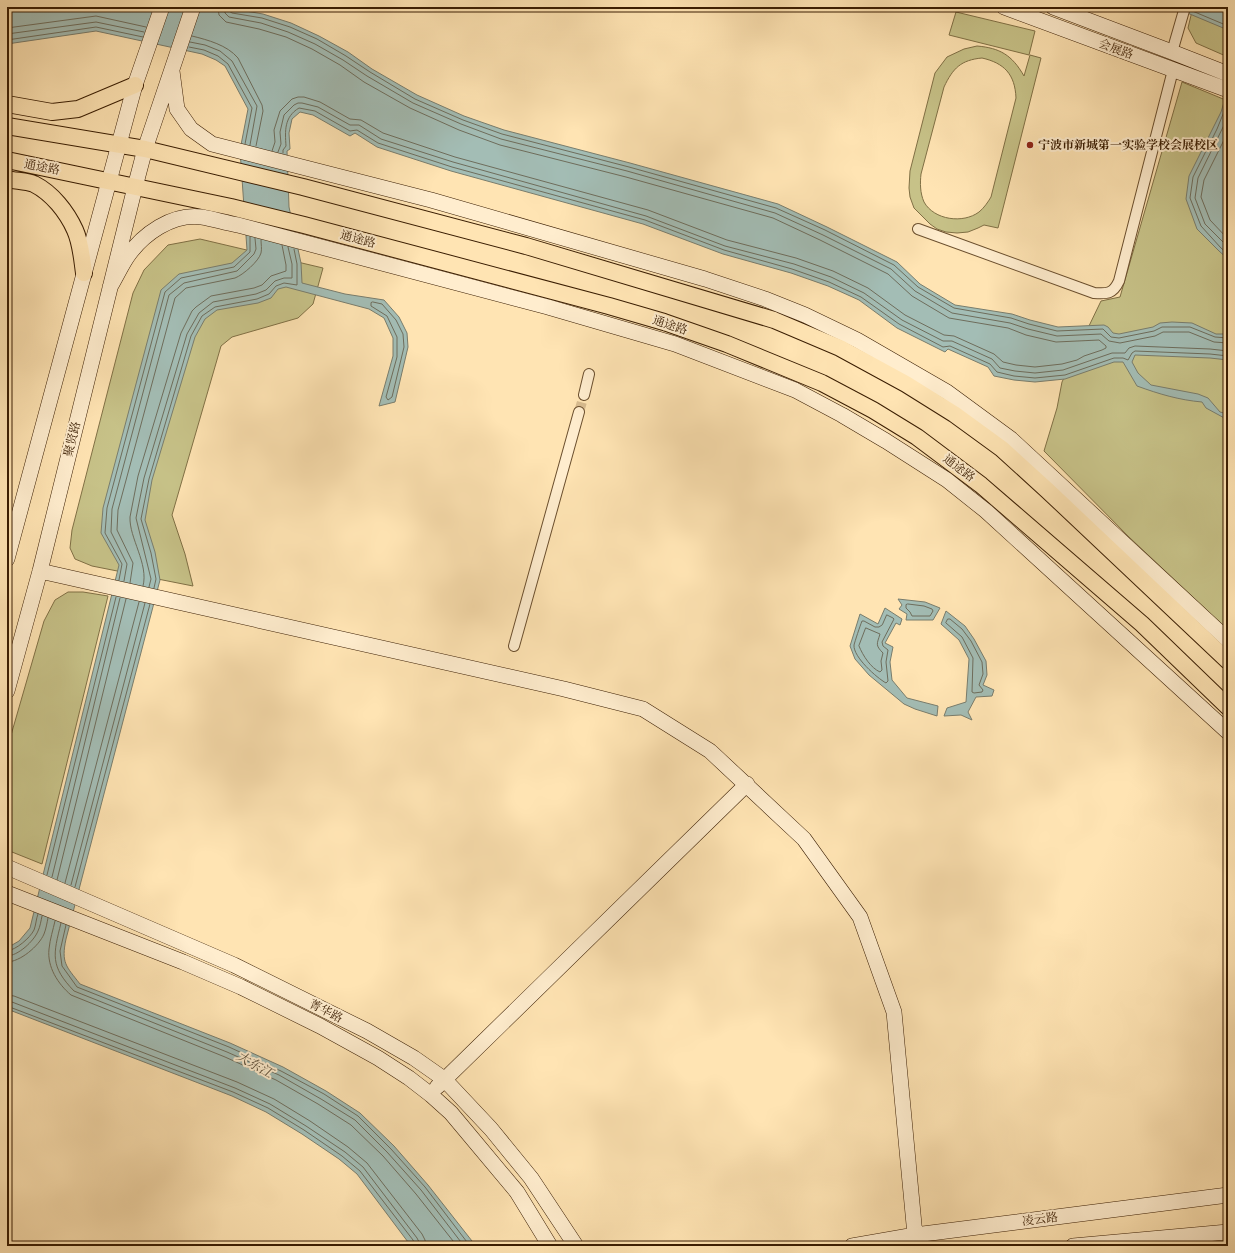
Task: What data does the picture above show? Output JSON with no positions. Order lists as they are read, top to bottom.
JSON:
{
  "streets": {
    "main road": [
      "会展路",
      "通途路",
      "聚贤路",
      "菁华路",
      "凌云路"
    ]
  },
  "crossings": [
    ["通途路", "聚贤路"]
  ],
  "water": ["大东江"],
  "places": ["宁波市新城第一实验学校会展校区"]
}
